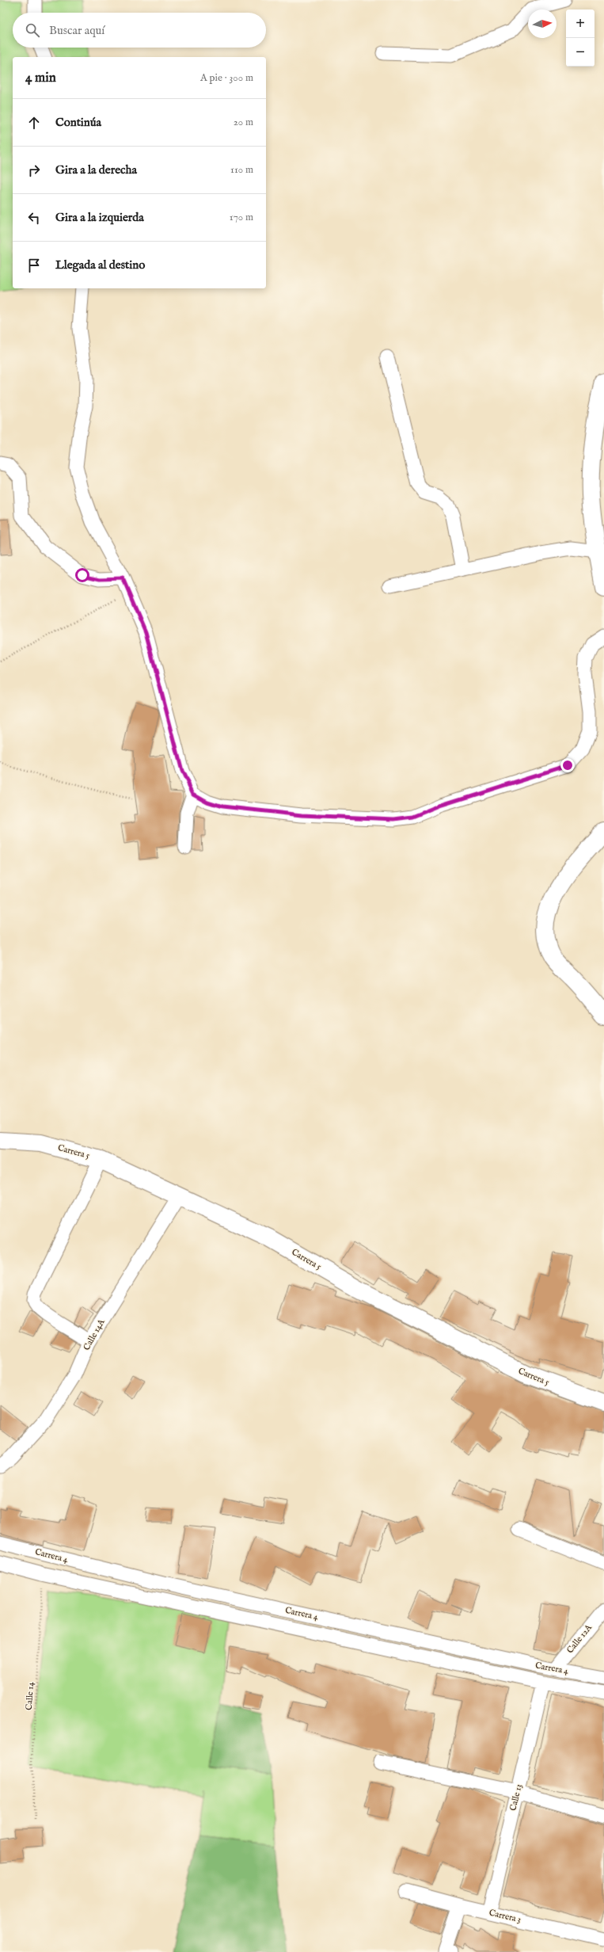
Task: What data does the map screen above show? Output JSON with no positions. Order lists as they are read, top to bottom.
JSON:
{
  "streets": {
    "main road": ["Carrera 5"],
    "street": [
      "Calle 14A",
      "Carrera 4",
      "Calle 12A",
      "Calle 13",
      "Carrera 3"
    ],
    "path": ["Calle 14"]
  },
  "crossings": [
    ["Carrera 5", "Calle 14A"],
    ["Carrera 4", "Calle 12A"],
    ["Carrera 4", "Calle 14"],
    ["Carrera 4", "Calle 13"],
    ["Calle 13", "Carrera 3"]
  ],
  "north": "right",
  "page": {
    "map_buttons": ["+", "−"],
    "search": "Buscar aquí",
    "heading": ["4 min", "A pie · 300 m"],
    "list": [
      ["Continúa", "20 m"],
      ["Gira a la derecha", "110 m"],
      ["Gira a la izquierda", "170 m"],
      "Llegada al destino"
    ]
  }
}
